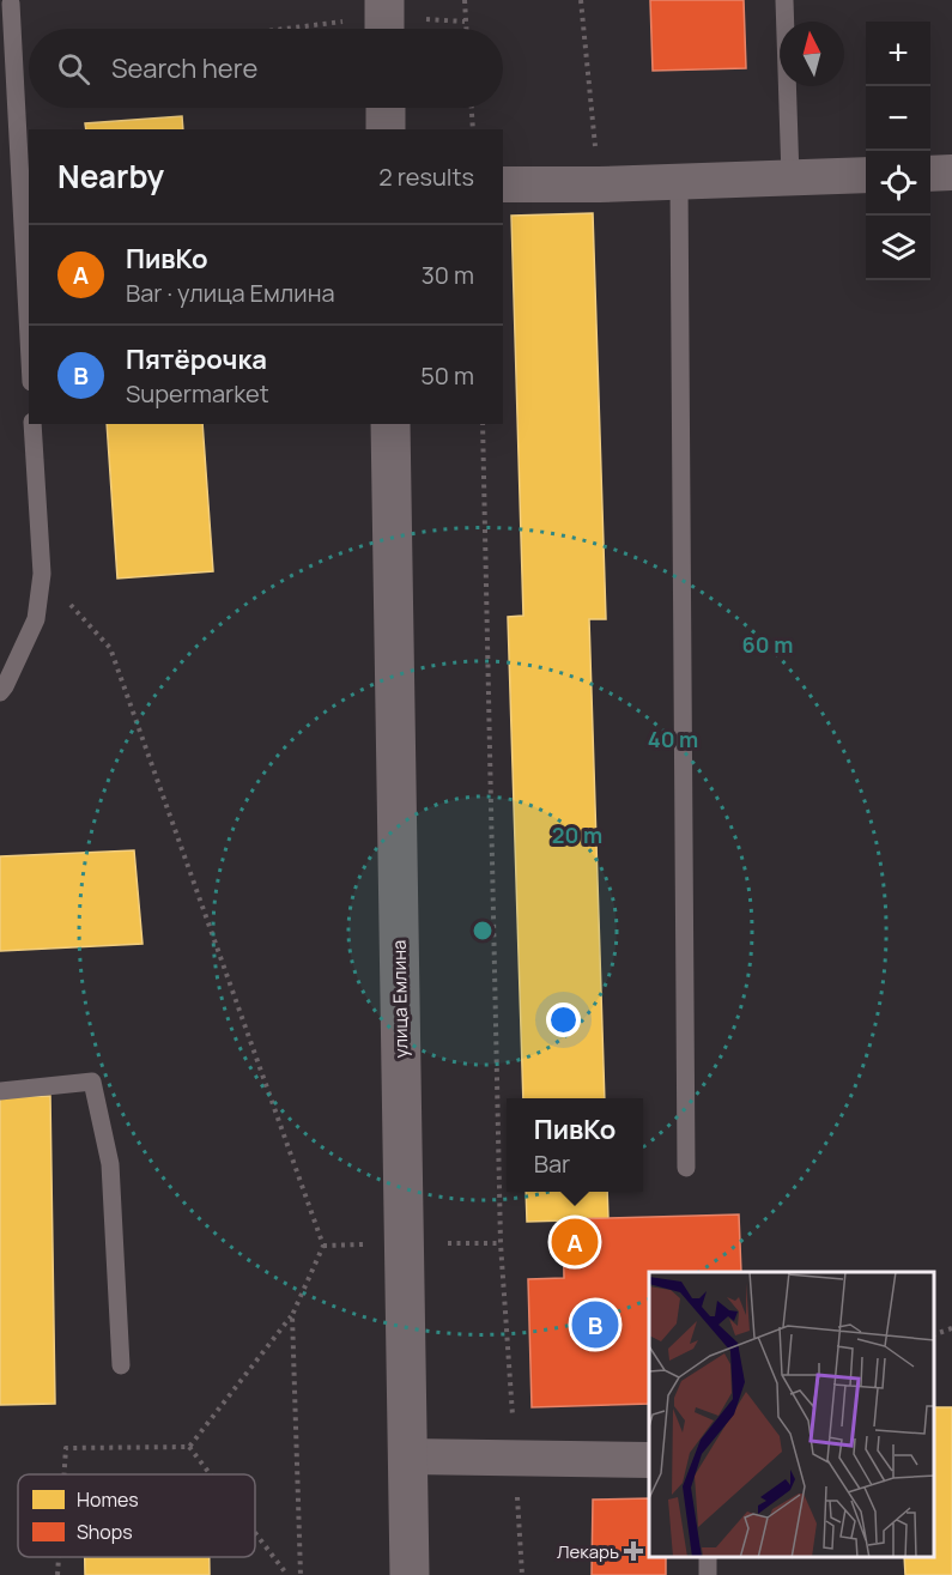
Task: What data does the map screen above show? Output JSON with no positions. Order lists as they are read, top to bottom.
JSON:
{
  "streets": {
    "street": ["улица Емлина"]
  },
  "places": {
    "health": ["Лекарь"]
  },
  "legend": ["Homes", "Shops"],
  "north": "top",
  "page": {
    "map_buttons": ["+", "−"],
    "search": "Search here",
    "heading": ["Nearby", "2 results"],
    "list": [
      {
        "mark": "A",
        "name": "ПивКо",
        "note": "Bar · улица Емлина",
        "value": "30 m"
      },
      {
        "mark": "B",
        "name": "Пятёрочка",
        "note": "Supermarket",
        "value": "50 m"
      }
    ],
    "popup": ["ПивКо", "Bar"],
    "pins": ["A", "B"]
  },
  "rings": ["60 m", "40 m", "20 m"]
}
